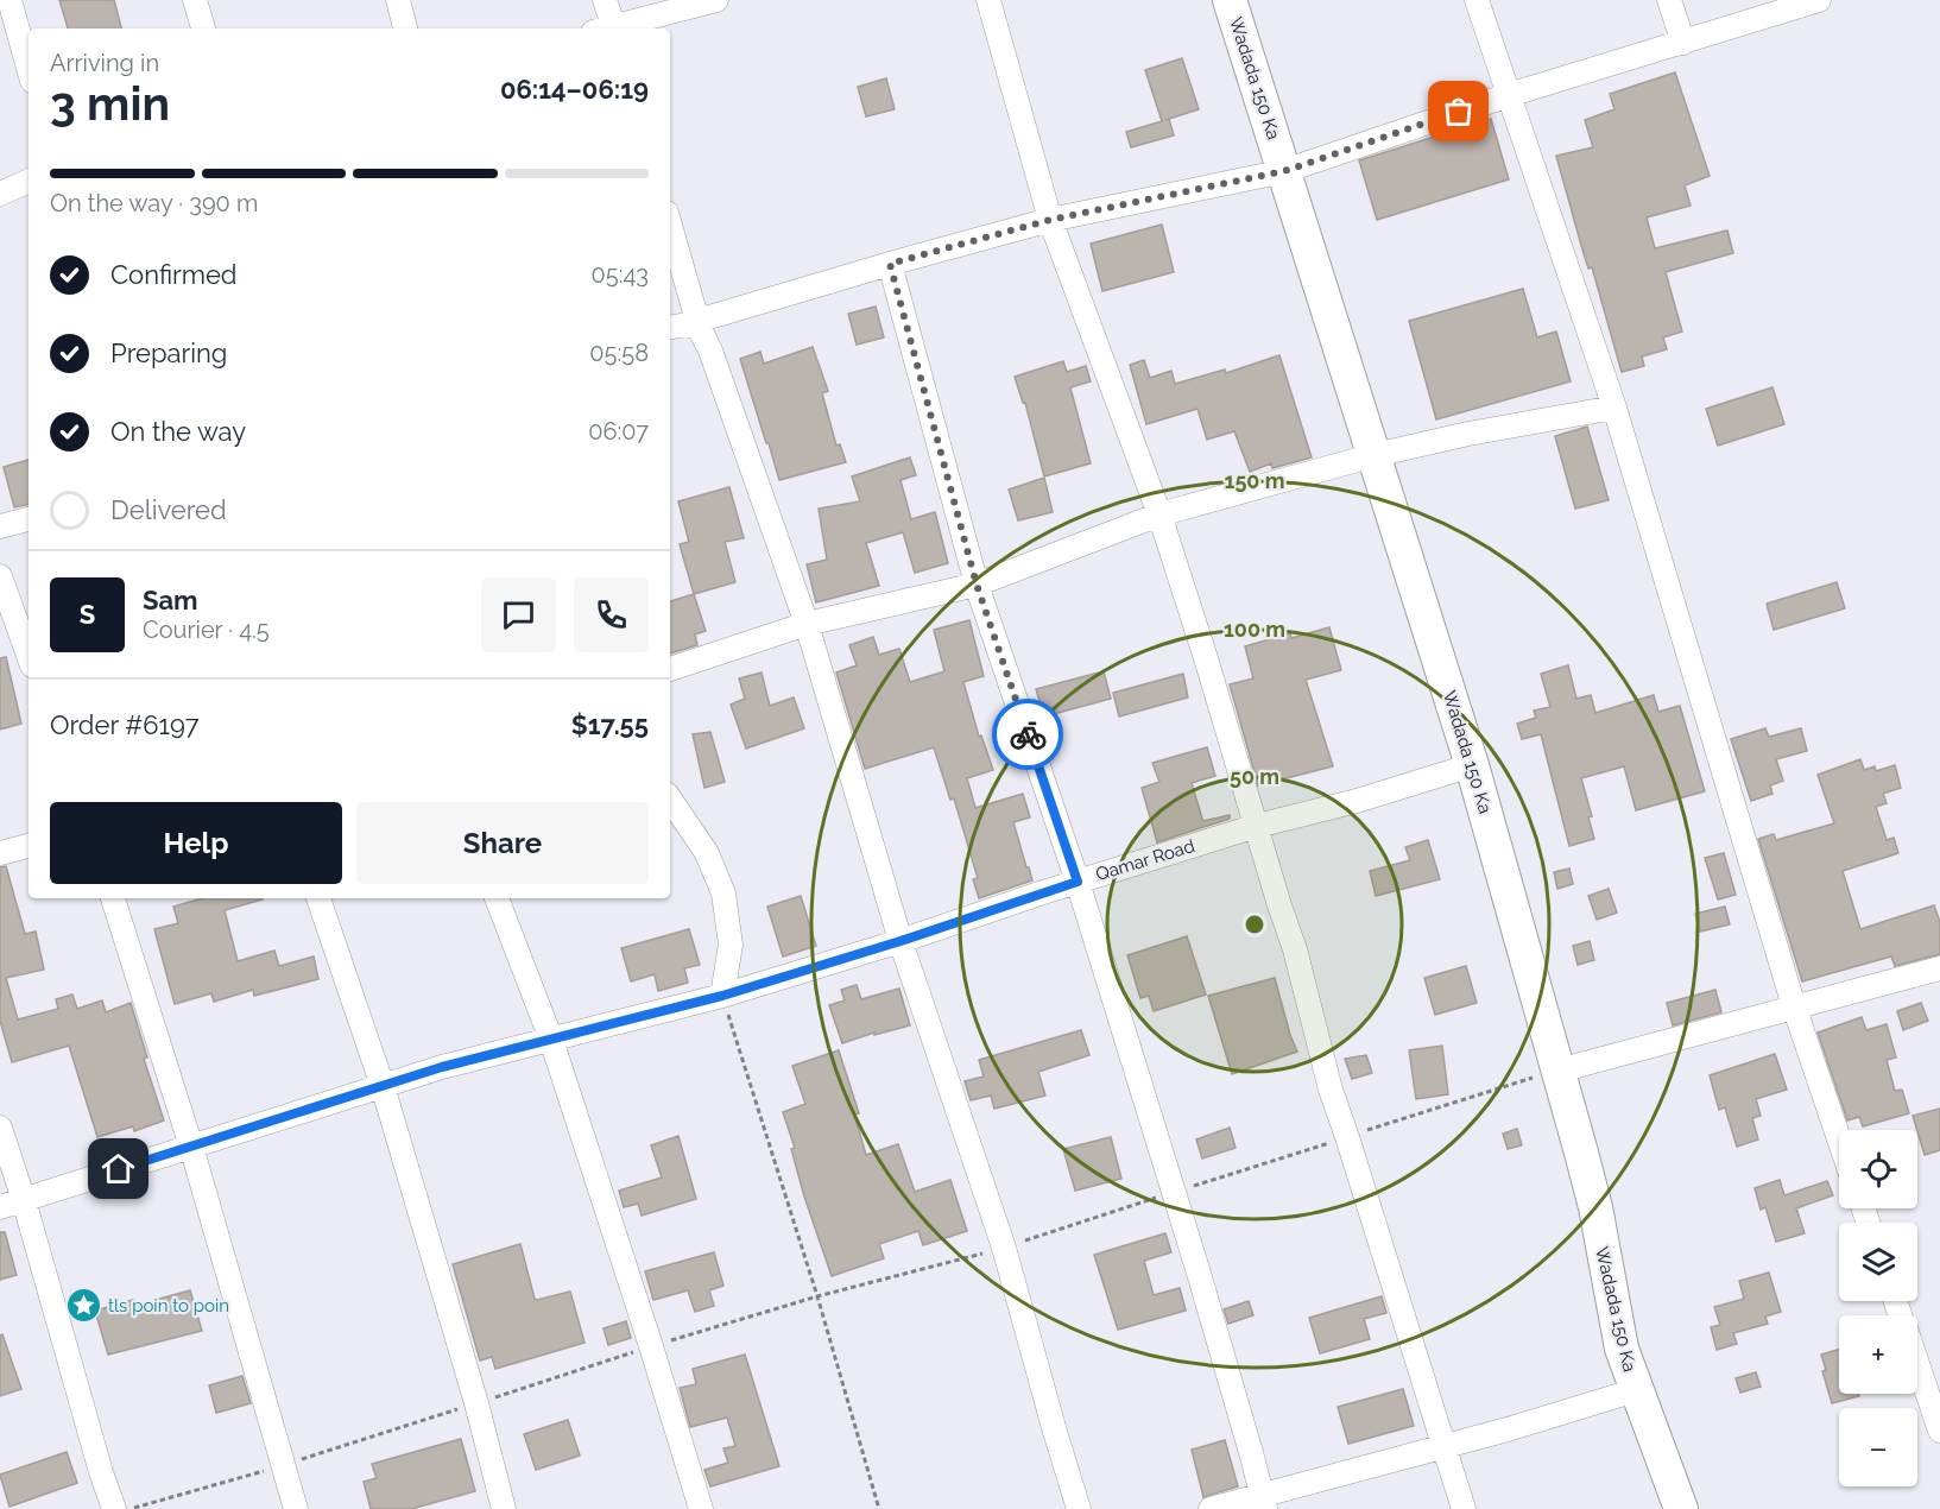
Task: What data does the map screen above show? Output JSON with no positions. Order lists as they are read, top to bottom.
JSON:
{
  "streets": {
    "street": ["Wadada 150 Ka", "Qamar Road"]
  },
  "crossings": [
    ["Wadada 150 Ka", "Qamar Road"]
  ],
  "places": {
    "place": ["tls poin to poin"]
  },
  "page": {
    "heading": ["3 min", "Arriving in", "06:14–06:19"],
    "panel": [
      "Sam",
      "Courier · 4.5",
      "Order #6197",
      "$17.55"
    ],
    "bar": "On the way · 390 m",
    "list": [
      ["Confirmed", "05:43"],
      ["Preparing", "05:58"],
      ["On the way", "06:07"],
      "Delivered"
    ],
    "round": "S",
    "buttons": ["Help", "Share"],
    "map_buttons": ["+", "−"]
  },
  "rings": ["150 m", "100 m", "50 m"]
}
